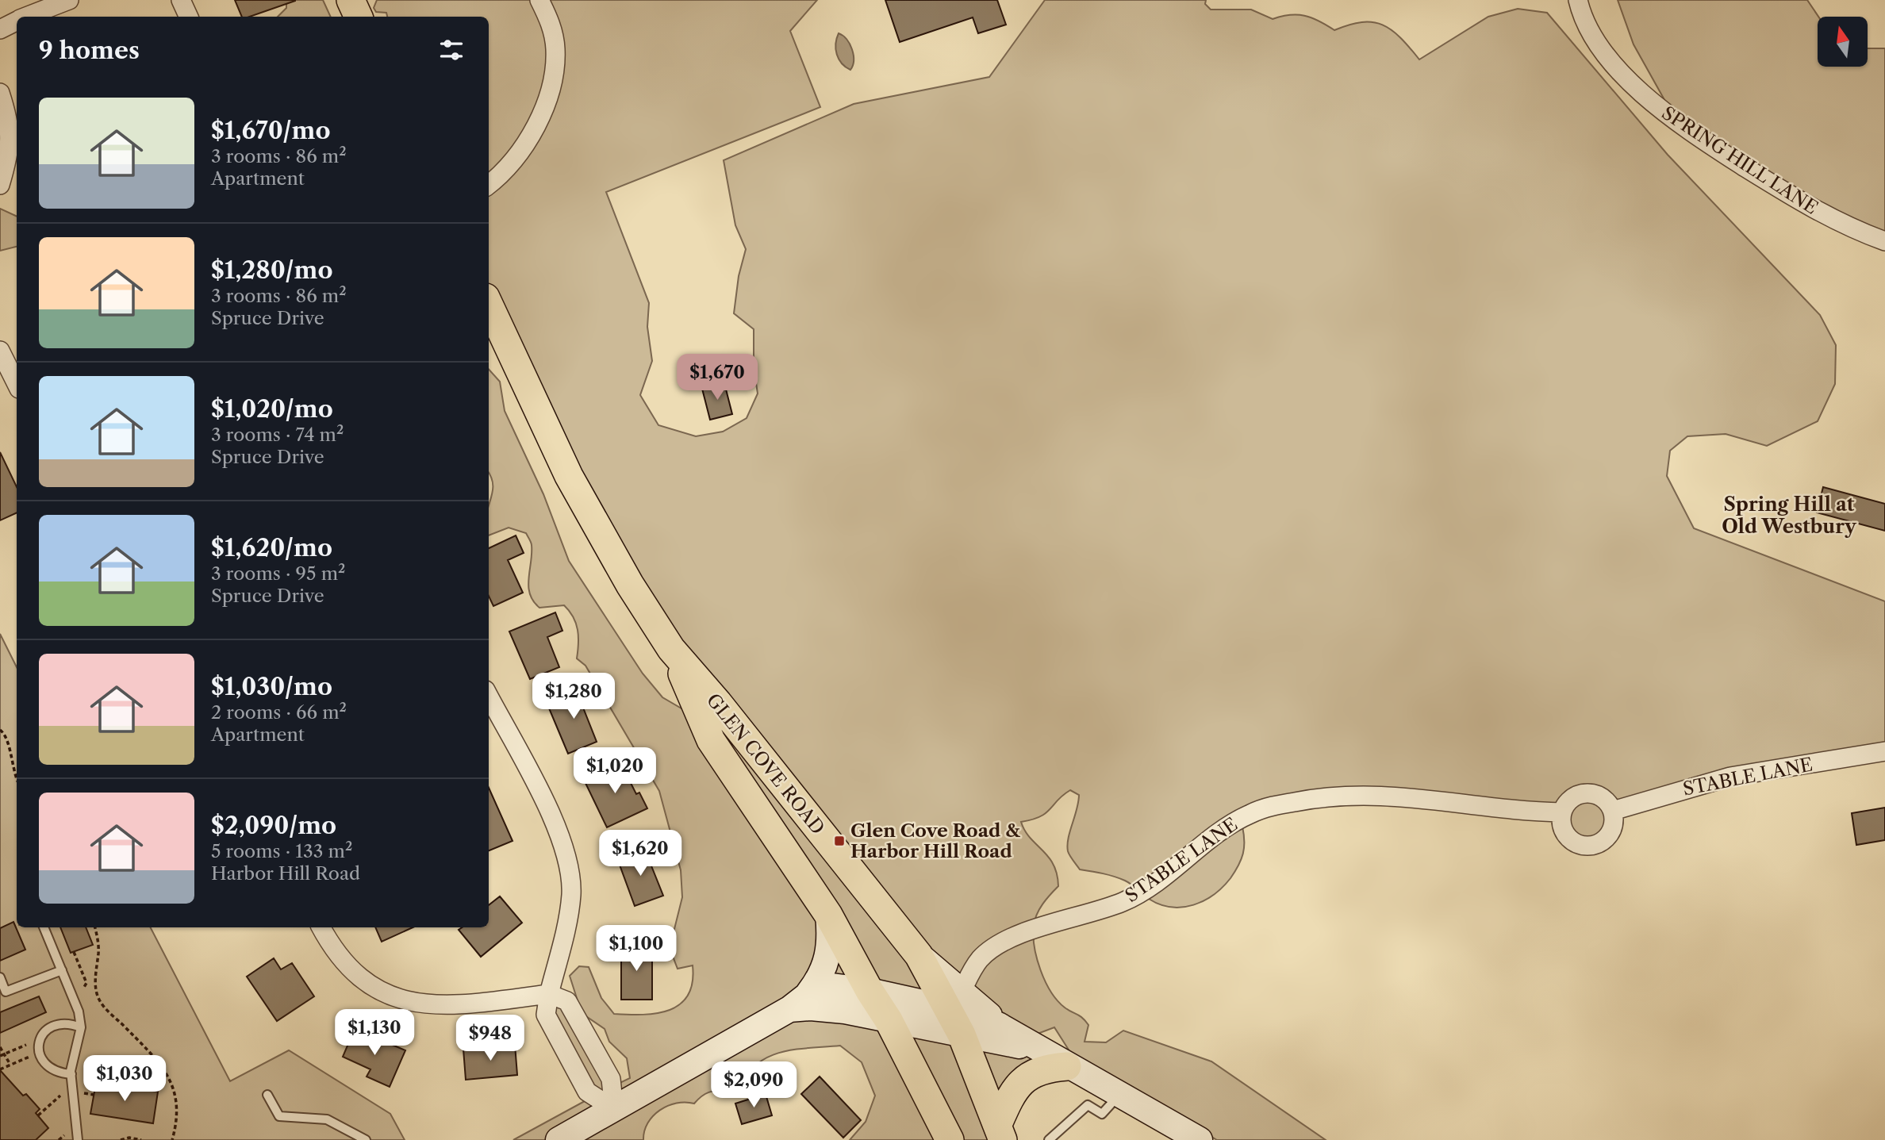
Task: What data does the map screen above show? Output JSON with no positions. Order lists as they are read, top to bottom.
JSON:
{
  "streets": {
    "main road": ["GLEN COVE ROAD"],
    "street": ["SPRING HILL LANE", "STABLE LANE"]
  },
  "crossings": [
    ["GLEN COVE ROAD", "STABLE LANE"]
  ],
  "districts": ["Spring Hill at Old Westbury"],
  "places": {
    "transit": ["Glen Cove Road & Harbor Hill Road"]
  },
  "north": "top",
  "page": {
    "heading": "9 homes",
    "list": [
      {
        "name": "$1,670/mo",
        "note": "3 rooms · 86 m² · Apartment"
      },
      {
        "name": "$1,280/mo",
        "note": "3 rooms · 86 m² · Spruce Drive"
      },
      {
        "name": "$1,020/mo",
        "note": "3 rooms · 74 m² · Spruce Drive"
      },
      {
        "name": "$1,620/mo",
        "note": "3 rooms · 95 m² · Spruce Drive"
      },
      {
        "name": "$1,030/mo",
        "note": "2 rooms · 66 m² · Apartment"
      },
      {
        "name": "$2,090/mo",
        "note": "5 rooms · 133 m² · Harbor Hill Road"
      }
    ],
    "price": [
      "$1,670",
      "$1,280",
      "$1,020",
      "$1,620",
      "$1,100",
      "$1,130",
      "$948",
      "$1,030",
      "$2,090"
    ]
  }
}
